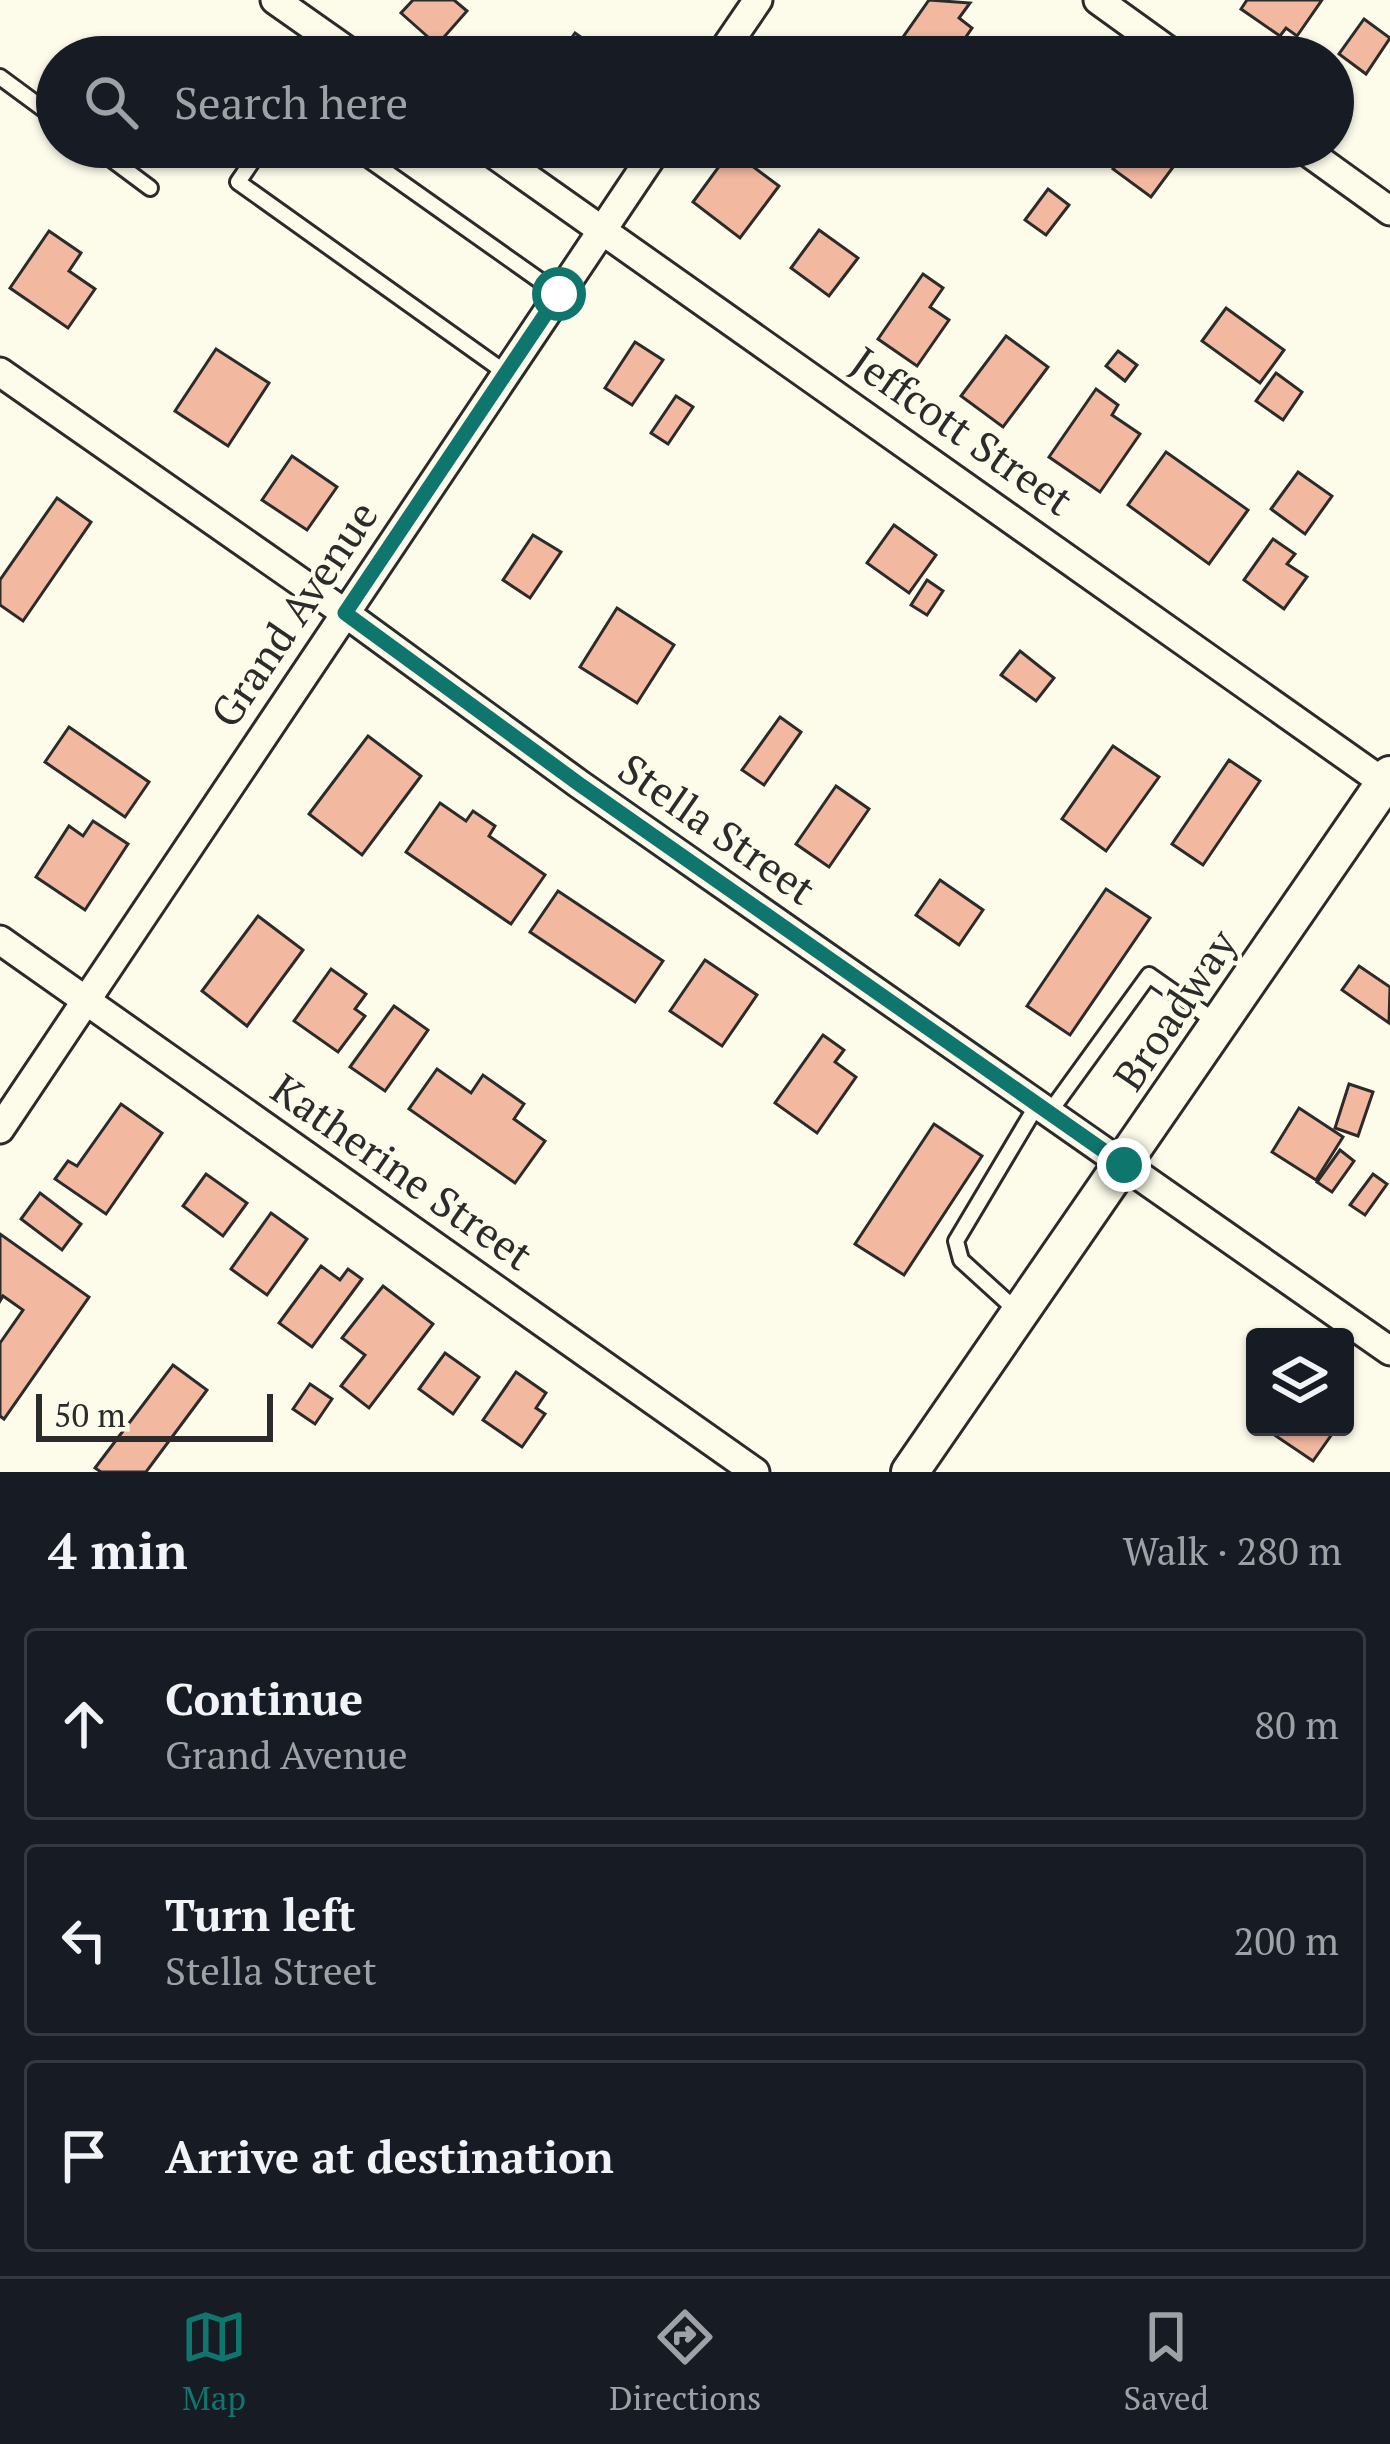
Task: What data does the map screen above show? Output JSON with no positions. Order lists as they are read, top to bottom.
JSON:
{
  "streets": {
    "street": [
      "Jeffcott Street",
      "Grand Avenue",
      "Stella Street",
      "Broadway",
      "Katherine Street"
    ]
  },
  "crossings": [
    ["Jeffcott Street", "Grand Avenue"],
    ["Jeffcott Street", "Broadway"],
    ["Grand Avenue", "Stella Street"],
    ["Grand Avenue", "Katherine Street"],
    ["Stella Street", "Broadway"]
  ],
  "scale_bar": "50 m",
  "page": {
    "search": "Search here",
    "scale": "50 m",
    "heading": ["4 min", "Walk · 280 m"],
    "list": [
      ["Continue", "Grand Avenue", "80 m"],
      ["Turn left", "Stella Street", "200 m"],
      "Arrive at destination"
    ],
    "nav": ["Map", "Directions", "Saved"]
  }
}
